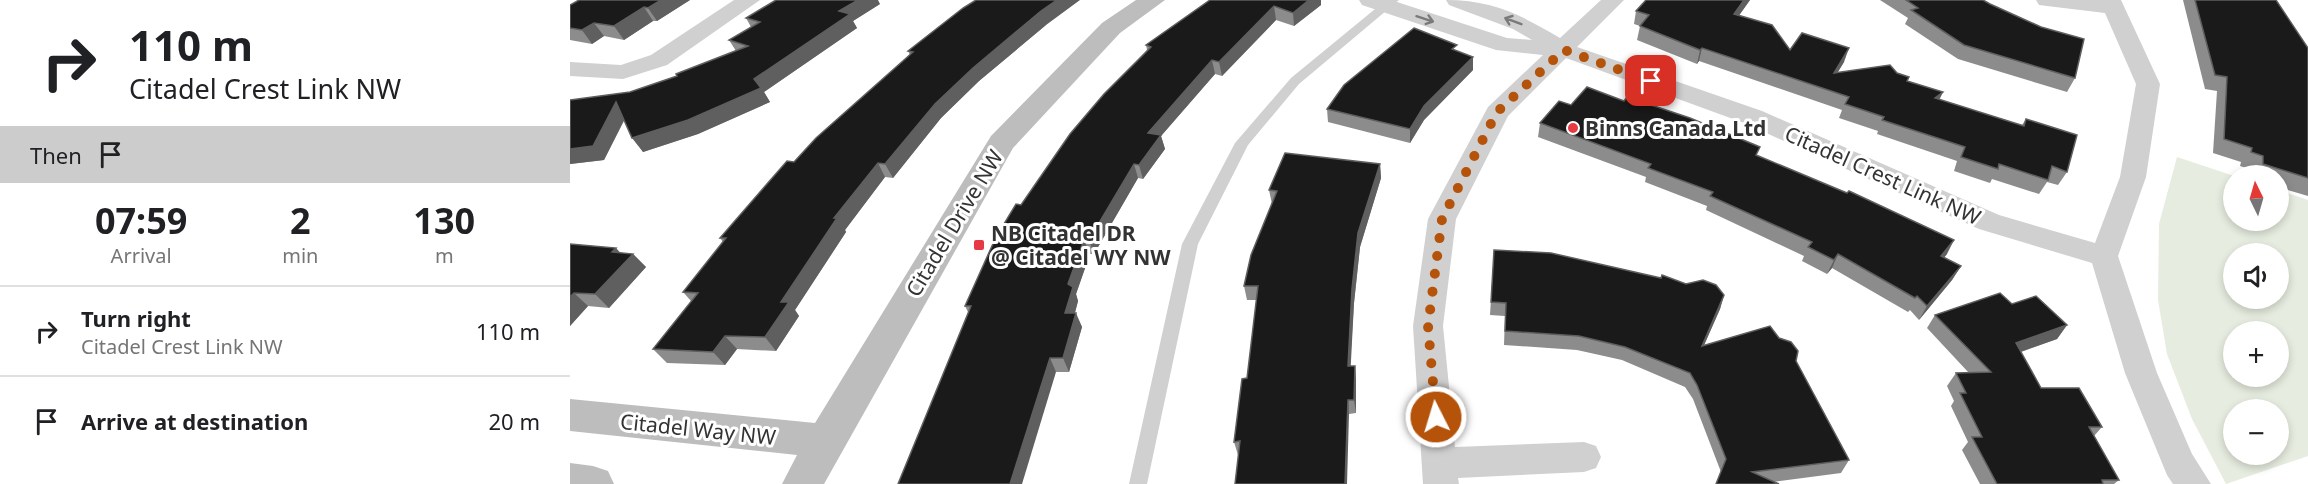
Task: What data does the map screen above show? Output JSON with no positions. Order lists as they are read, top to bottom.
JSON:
{
  "streets": {
    "street": ["Citadel Crest Link NW", "Citadel Drive NW", "Citadel Way NW"]
  },
  "crossings": [
    ["Citadel Drive NW", "Citadel Way NW"]
  ],
  "places": {
    "other": ["Binns Canada Ltd"],
    "transit": ["NB Citadel DR @ Citadel WY NW"]
  },
  "north": "top",
  "page": {
    "turn": ["110 m", "Citadel Crest Link NW"],
    "then": "Then",
    "map_buttons": ["+", "−"],
    "eta": [
      "07:59",
      "Arrival",
      "2",
      "min",
      "130",
      "m"
    ],
    "list": [
      {
        "name": "Turn right",
        "note": "Citadel Crest Link NW",
        "value": "110 m"
      },
      {
        "name": "Arrive at destination",
        "value": "20 m"
      }
    ]
  }
}
